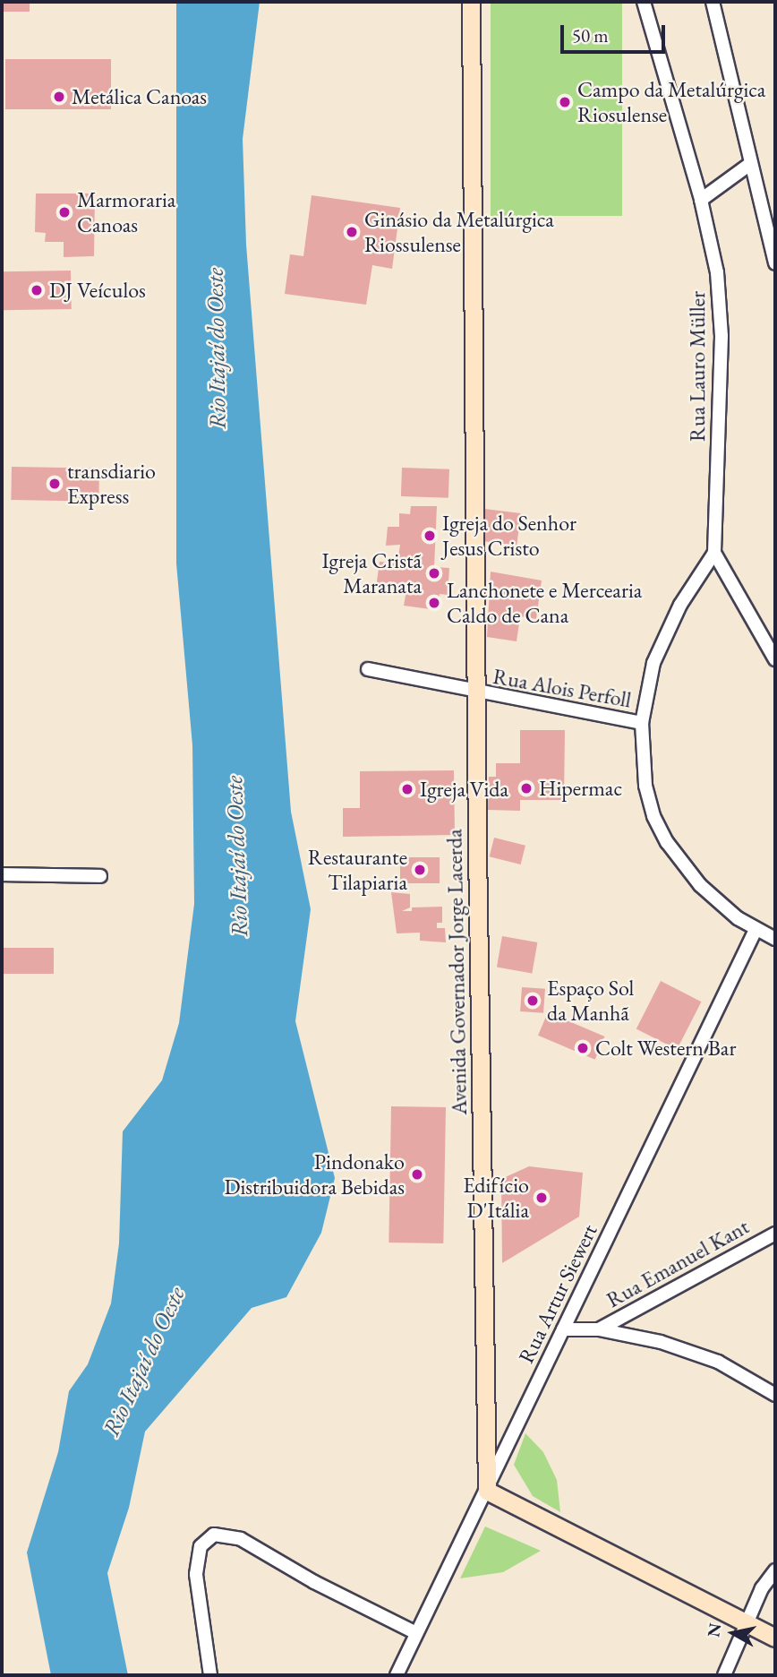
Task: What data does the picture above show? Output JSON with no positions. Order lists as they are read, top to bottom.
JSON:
{
  "streets": {
    "main road": ["Avenida Governador Jorge Lacerda"],
    "street": [
      "Rua Lauro Müller",
      "Rua Alois Perfoll",
      "Rua Emanuel Kant",
      "Rua Artur Siewert"
    ]
  },
  "crossings": [
    ["Rua Alois Perfoll", "Avenida Governador Jorge Lacerda"],
    ["Avenida Governador Jorge Lacerda", "Rua Artur Siewert"]
  ],
  "water": ["Rio Itajaí do Oeste"],
  "places": [
    "Metálica Canoas",
    "Campo da Metalúrgica Riosulense",
    "Marmoraria Canoas",
    "Ginásio da Metalúrgica Riossulense",
    "DJ Veículos",
    "transdiario Express",
    "Igreja do Senhor Jesus Cristo",
    "Igreja Cristã Maranata",
    "Lanchonete e Mercearia Caldo de Cana",
    "Hipermac",
    "Igreja Vida",
    "Restaurante Tilapiaria",
    "Espaço Sol da Manhã",
    "Colt Western Bar",
    "Pindonako Distribuidora Bebidas",
    "Edifício D'Itália"
  ],
  "scale_bar": "50 m",
  "north": "left"
}
